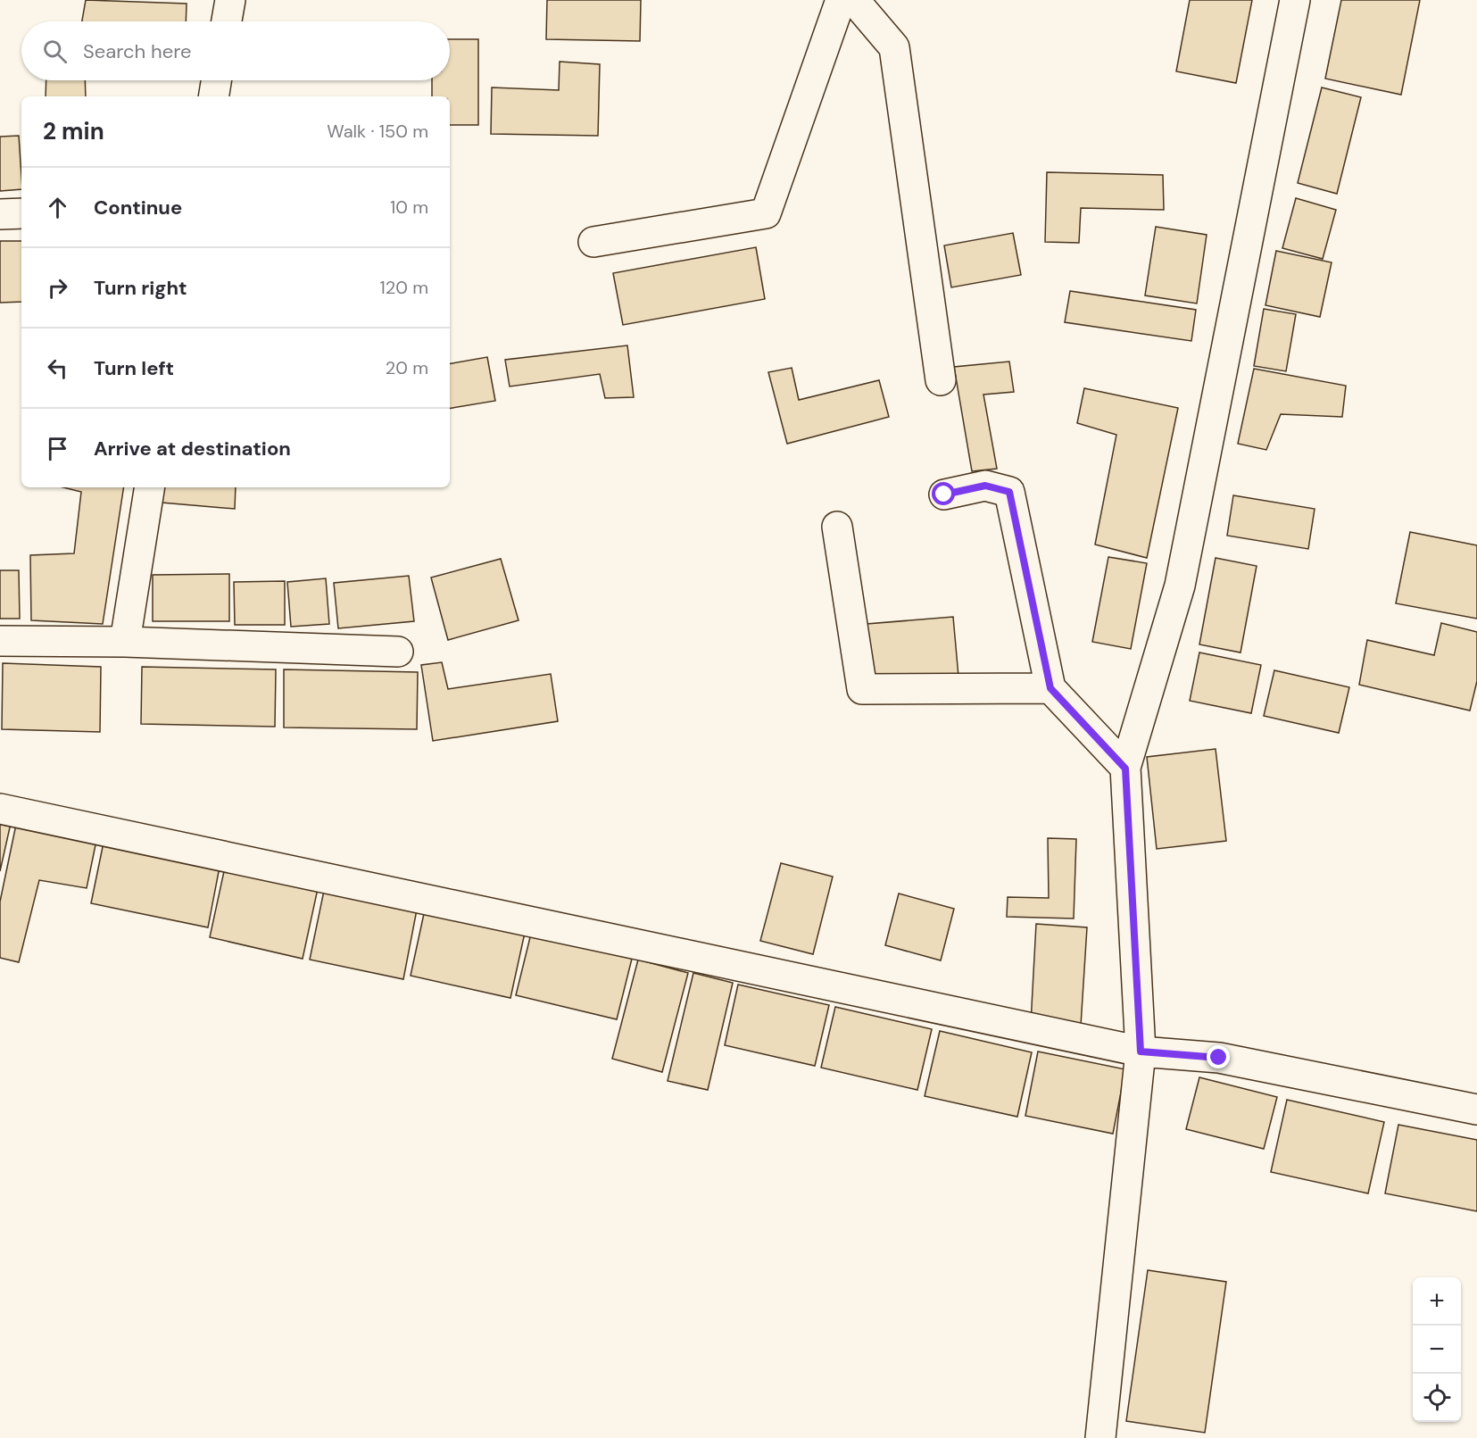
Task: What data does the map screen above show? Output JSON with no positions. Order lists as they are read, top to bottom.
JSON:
{
  "page": {
    "search": "Search here",
    "heading": ["2 min", "Walk · 150 m"],
    "list": [
      ["Continue", "10 m"],
      ["Turn right", "120 m"],
      ["Turn left", "20 m"],
      "Arrive at destination"
    ],
    "map_buttons": ["+", "−"]
  }
}
